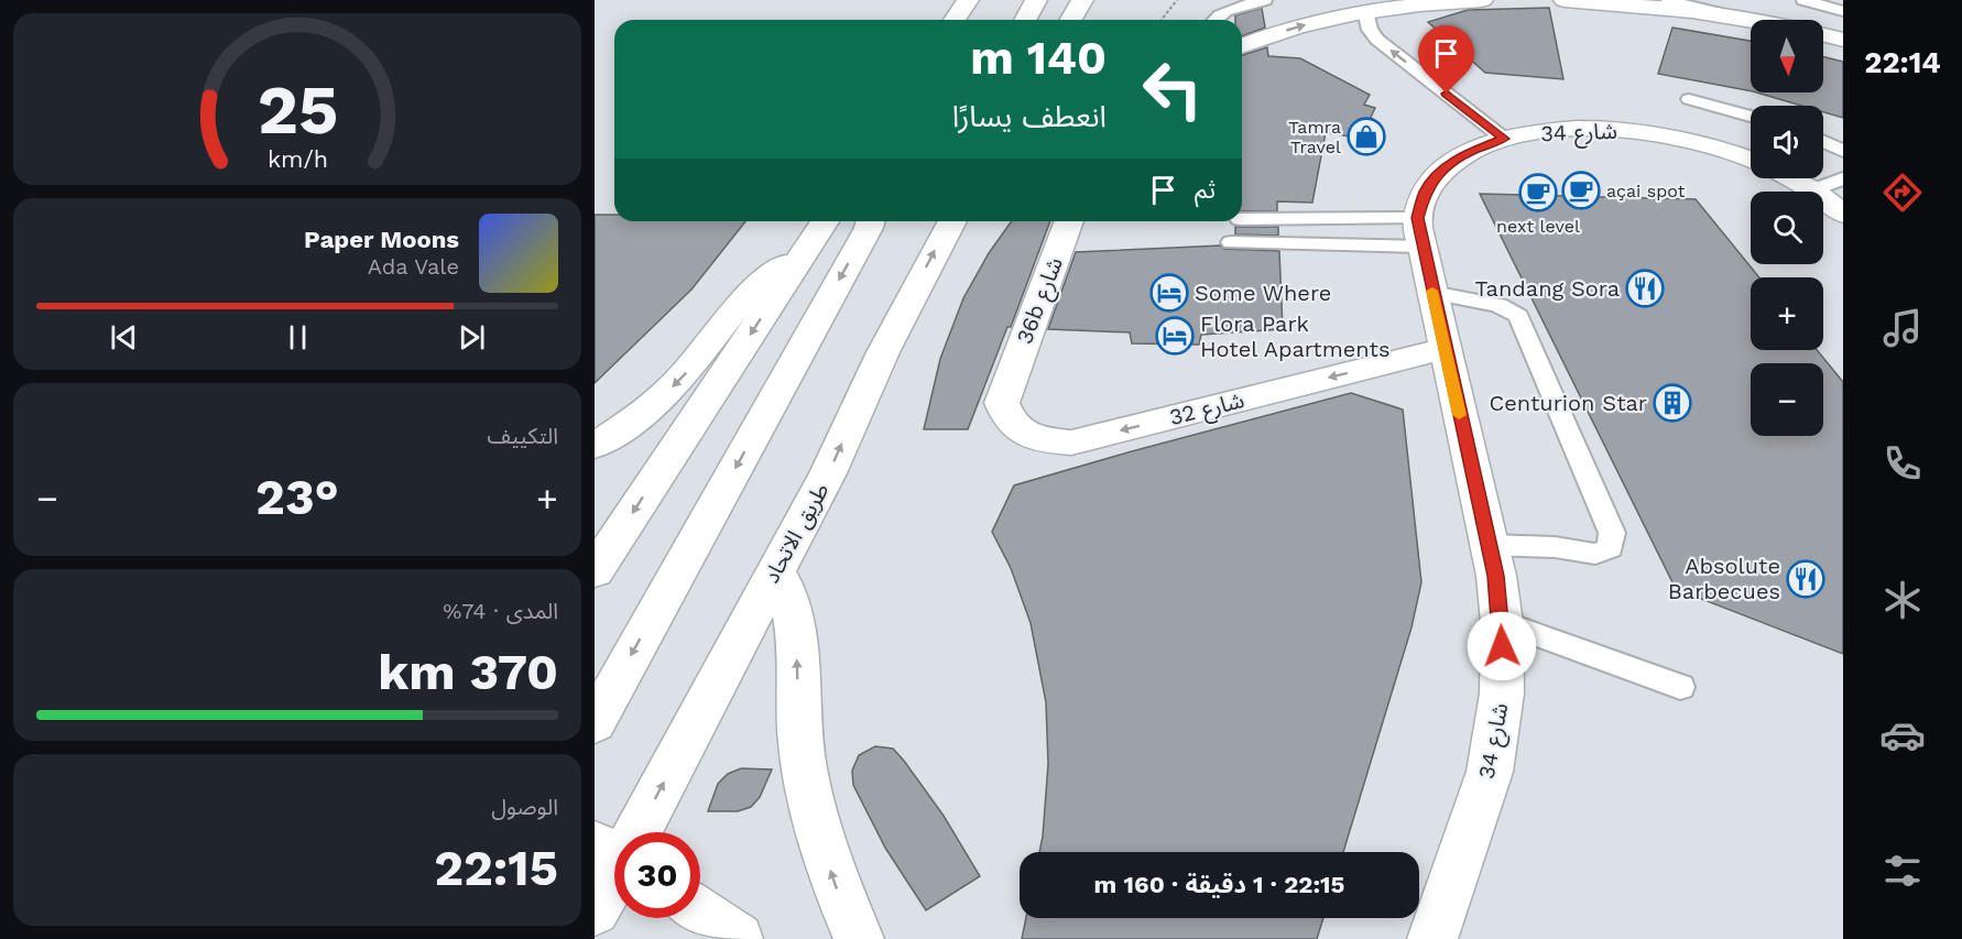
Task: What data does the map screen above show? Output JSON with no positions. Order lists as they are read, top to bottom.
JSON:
{
  "streets": {
    "street": [
      "شارع 34",
      "36b شارع",
      "شارع 32",
      "طريق الاتحاد"
    ]
  },
  "crossings": [
    ["شارع 34", "شارع 32"],
    ["36b شارع", "شارع 32"]
  ],
  "one_way": ["شارع 32"],
  "places": {
    "shop": ["Tamra Travel"],
    "cafe": ["açai spot", "next level"],
    "restaurant": ["Tandang Sora", "Absolute Barbecues"],
    "hotel": ["Some Where", "Flora Park Hotel Apartments"],
    "building": ["Centurion Star"]
  },
  "north": "bottom",
  "page": {
    "tabs": "22:14",
    "map_buttons": ["+", "−"],
    "turn": ["140 m", "انعطف يسارًا"],
    "then": "ثم",
    "song": ["Paper Moons", "Ada Vale"],
    "tile": [
      "التكييف",
      ["المدى · 74%", "370 km"],
      ["الوصول", "22:15"]
    ],
    "heat": ["−", "23°", "+"],
    "limit": "30",
    "trip": "22:15 · 1 دقيقة · 160 m",
    "gauge": ["25", "km/h"]
  }
}
